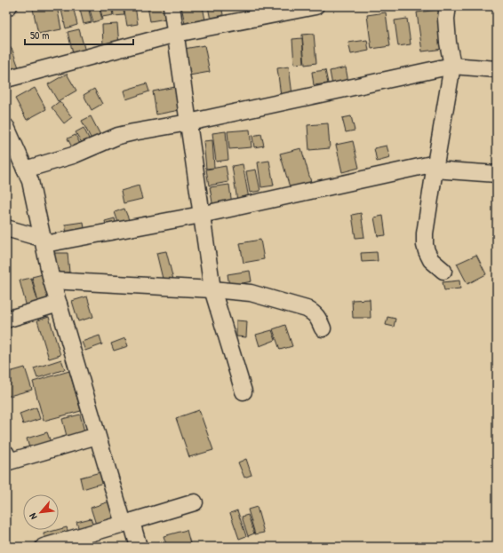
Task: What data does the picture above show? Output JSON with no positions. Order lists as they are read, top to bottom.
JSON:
{
  "scale_bar": "50 m",
  "north": "bottom left"
}
